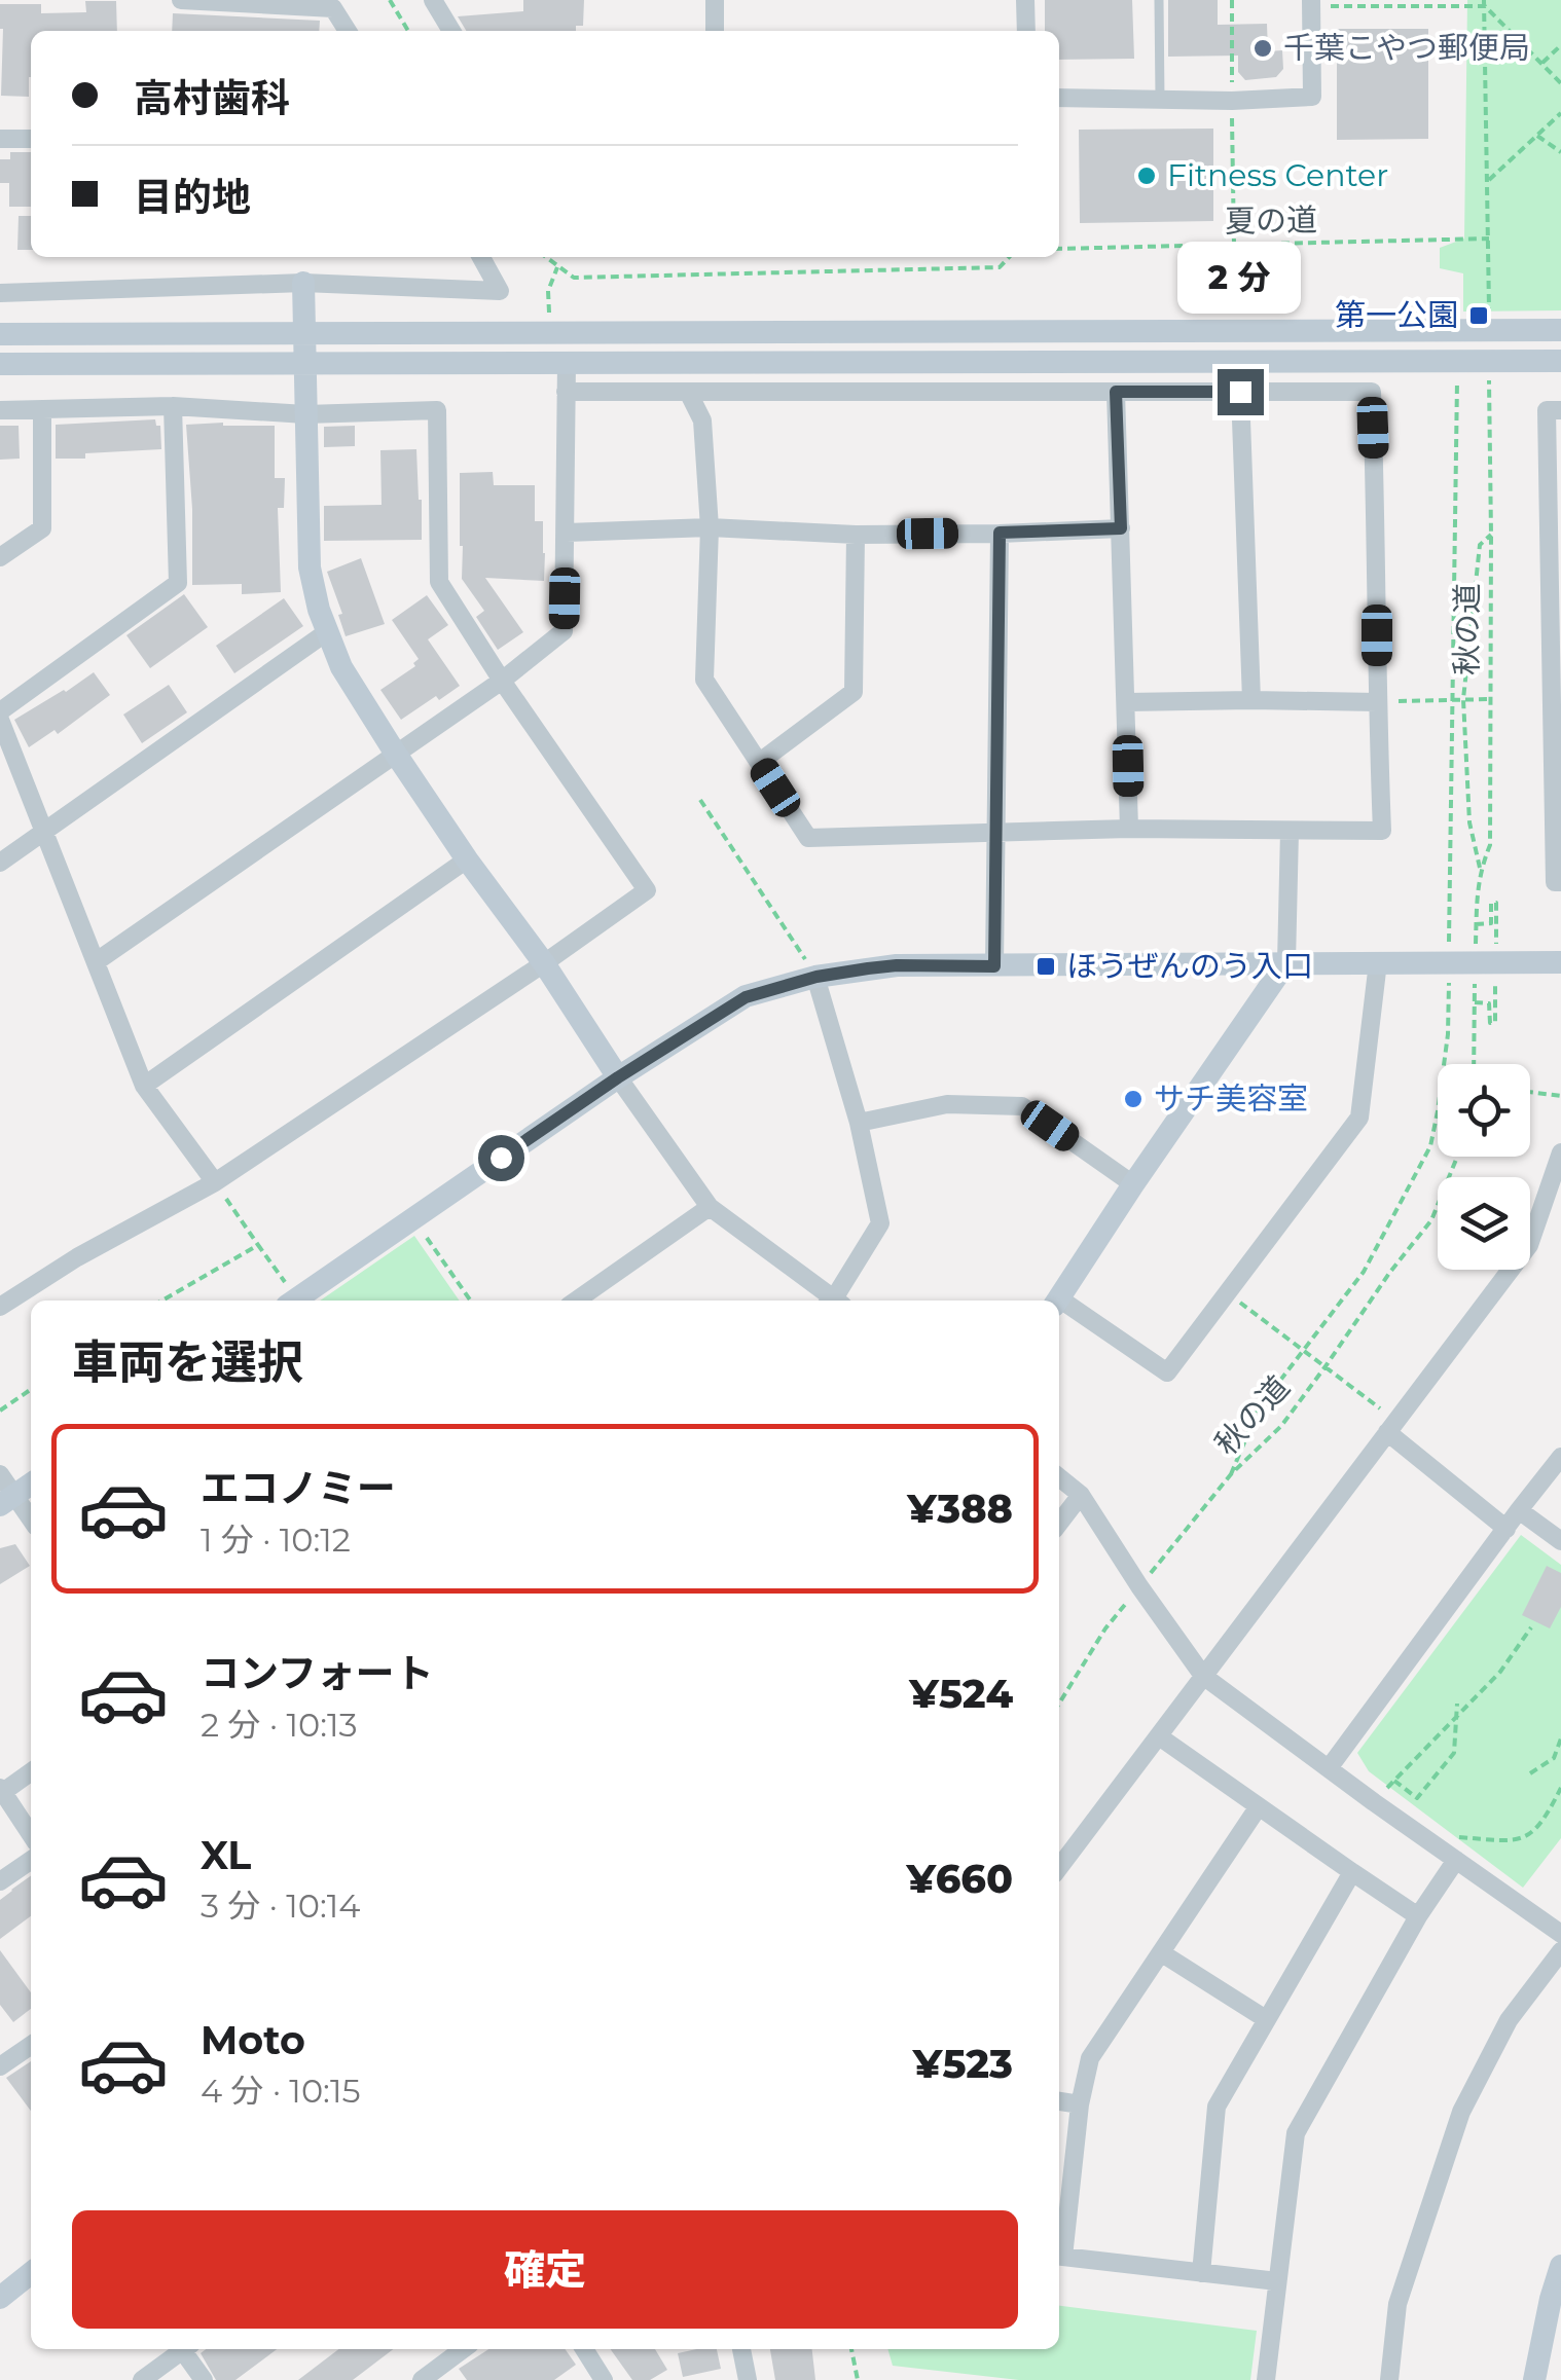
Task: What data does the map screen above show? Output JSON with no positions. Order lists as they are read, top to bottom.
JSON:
{
  "streets": {
    "path": ["夏の道", "秋の道"]
  },
  "places": {
    "other": ["千葉こやつ郵便局", "Fitness Center", "サチ美容室"],
    "transit": ["第一公園", "ほうぜんのう入口"]
  },
  "page": {
    "banner": ["高村歯科", "目的地"],
    "bubble": "2 分",
    "heading": "車両を選択",
    "list": [
      {
        "name": "エコノミー",
        "note": "1 分 · 10:12",
        "value": "¥388"
      },
      {
        "name": "コンフォート",
        "note": "2 分 · 10:13",
        "value": "¥524"
      },
      {
        "name": "XL",
        "note": "3 分 · 10:14",
        "value": "¥660"
      },
      {
        "name": "Moto",
        "note": "4 分 · 10:15",
        "value": "¥523"
      }
    ],
    "buttons": "確定"
  }
}
